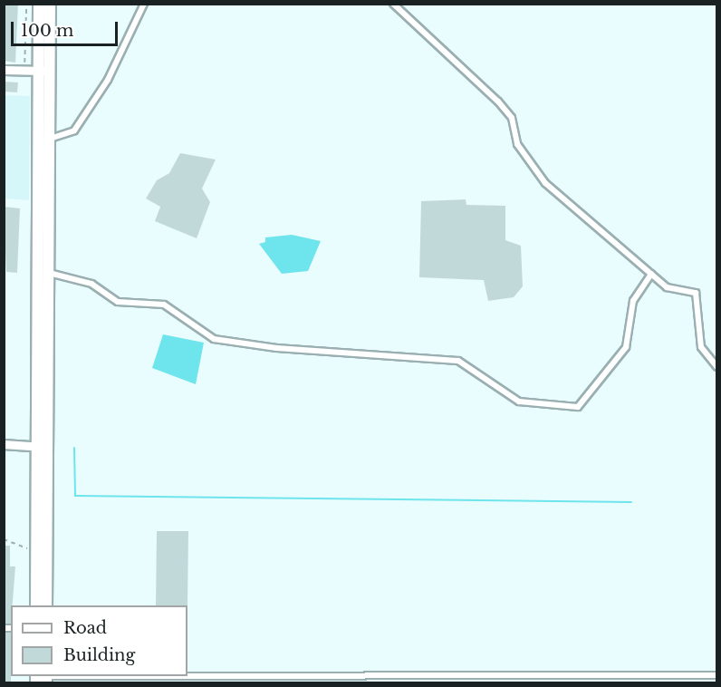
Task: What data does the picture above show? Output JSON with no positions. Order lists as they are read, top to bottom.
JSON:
{
  "legend": ["Road", "Building"],
  "scale_bar": "100 m"
}
